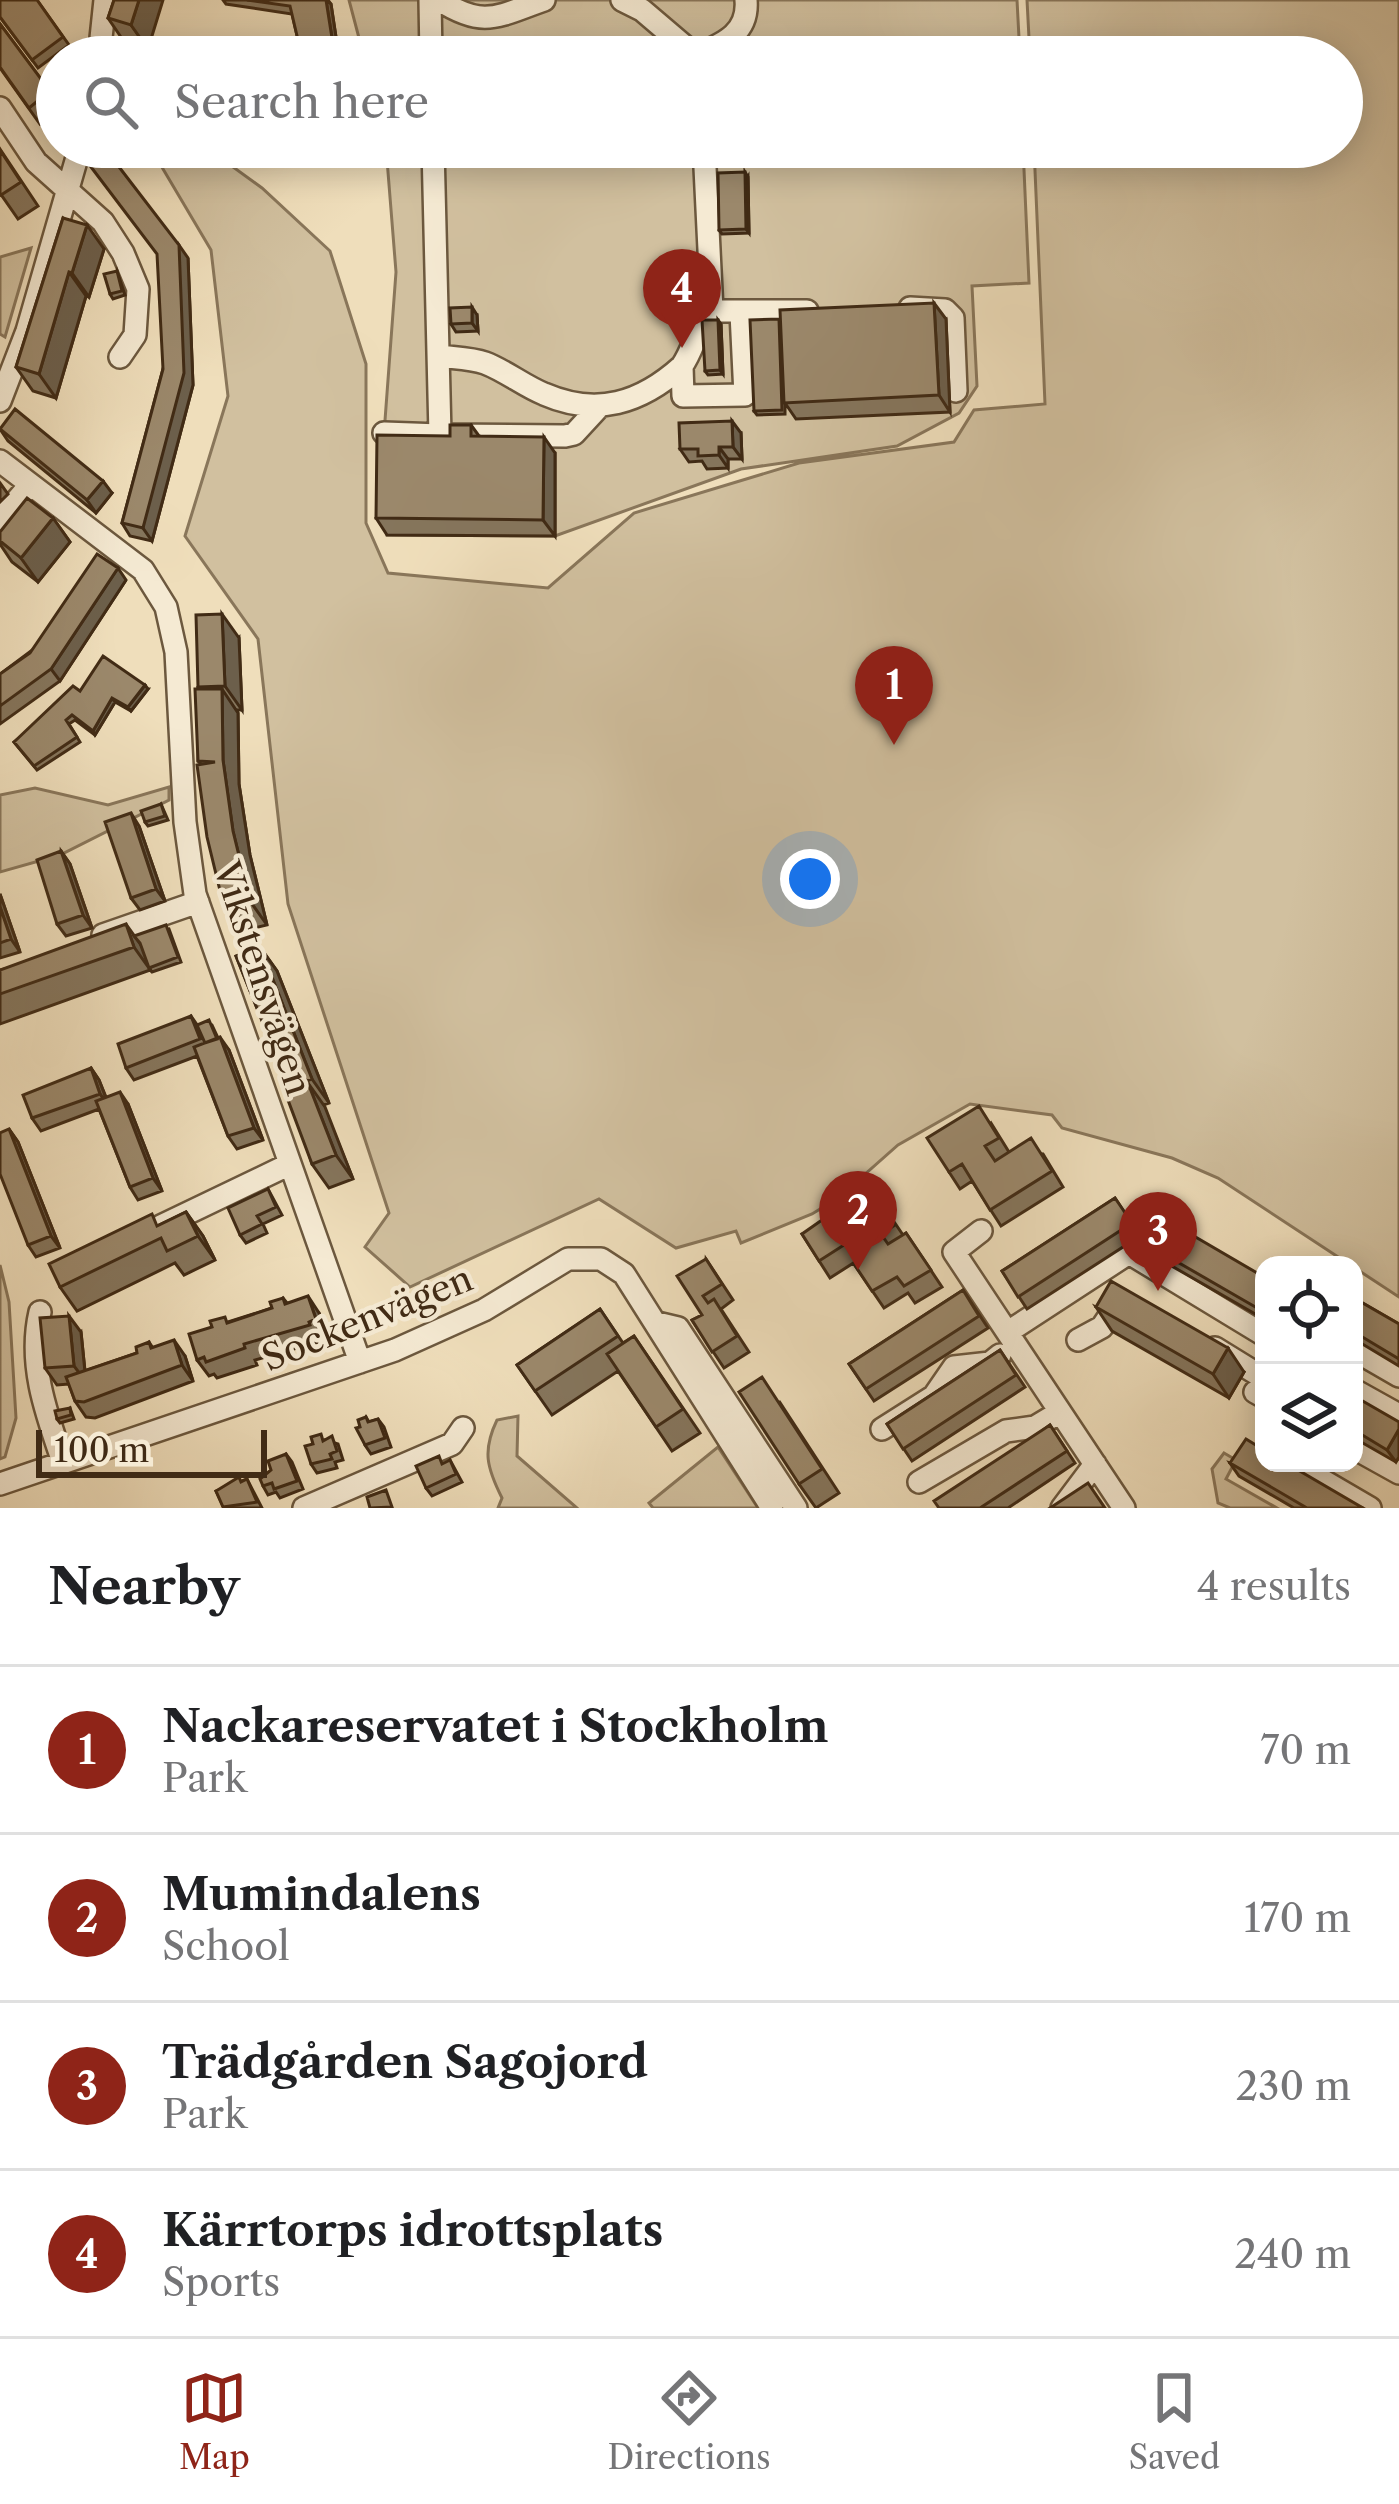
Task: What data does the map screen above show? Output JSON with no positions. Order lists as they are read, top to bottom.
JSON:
{
  "streets": {
    "street": ["Vikstensvägen", "Sockenvägen"]
  },
  "crossings": [
    ["Vikstensvägen", "Sockenvägen"]
  ],
  "scale_bar": "100 m",
  "page": {
    "search": "Search here",
    "pins": [
      "4",
      "1",
      "2",
      "3"
    ],
    "scale": "100 m",
    "heading": ["Nearby", "4 results"],
    "list": [
      {
        "mark": "1",
        "name": "Nackareservatet i Stockholm",
        "note": "Park",
        "value": "70 m"
      },
      {
        "mark": "2",
        "name": "Mumindalens",
        "note": "School",
        "value": "170 m"
      },
      {
        "mark": "3",
        "name": "Trädgården Sagojord",
        "note": "Park",
        "value": "230 m"
      },
      {
        "mark": "4",
        "name": "Kärrtorps idrottsplats",
        "note": "Sports",
        "value": "240 m"
      }
    ],
    "nav": ["Map", "Directions", "Saved"]
  }
}
